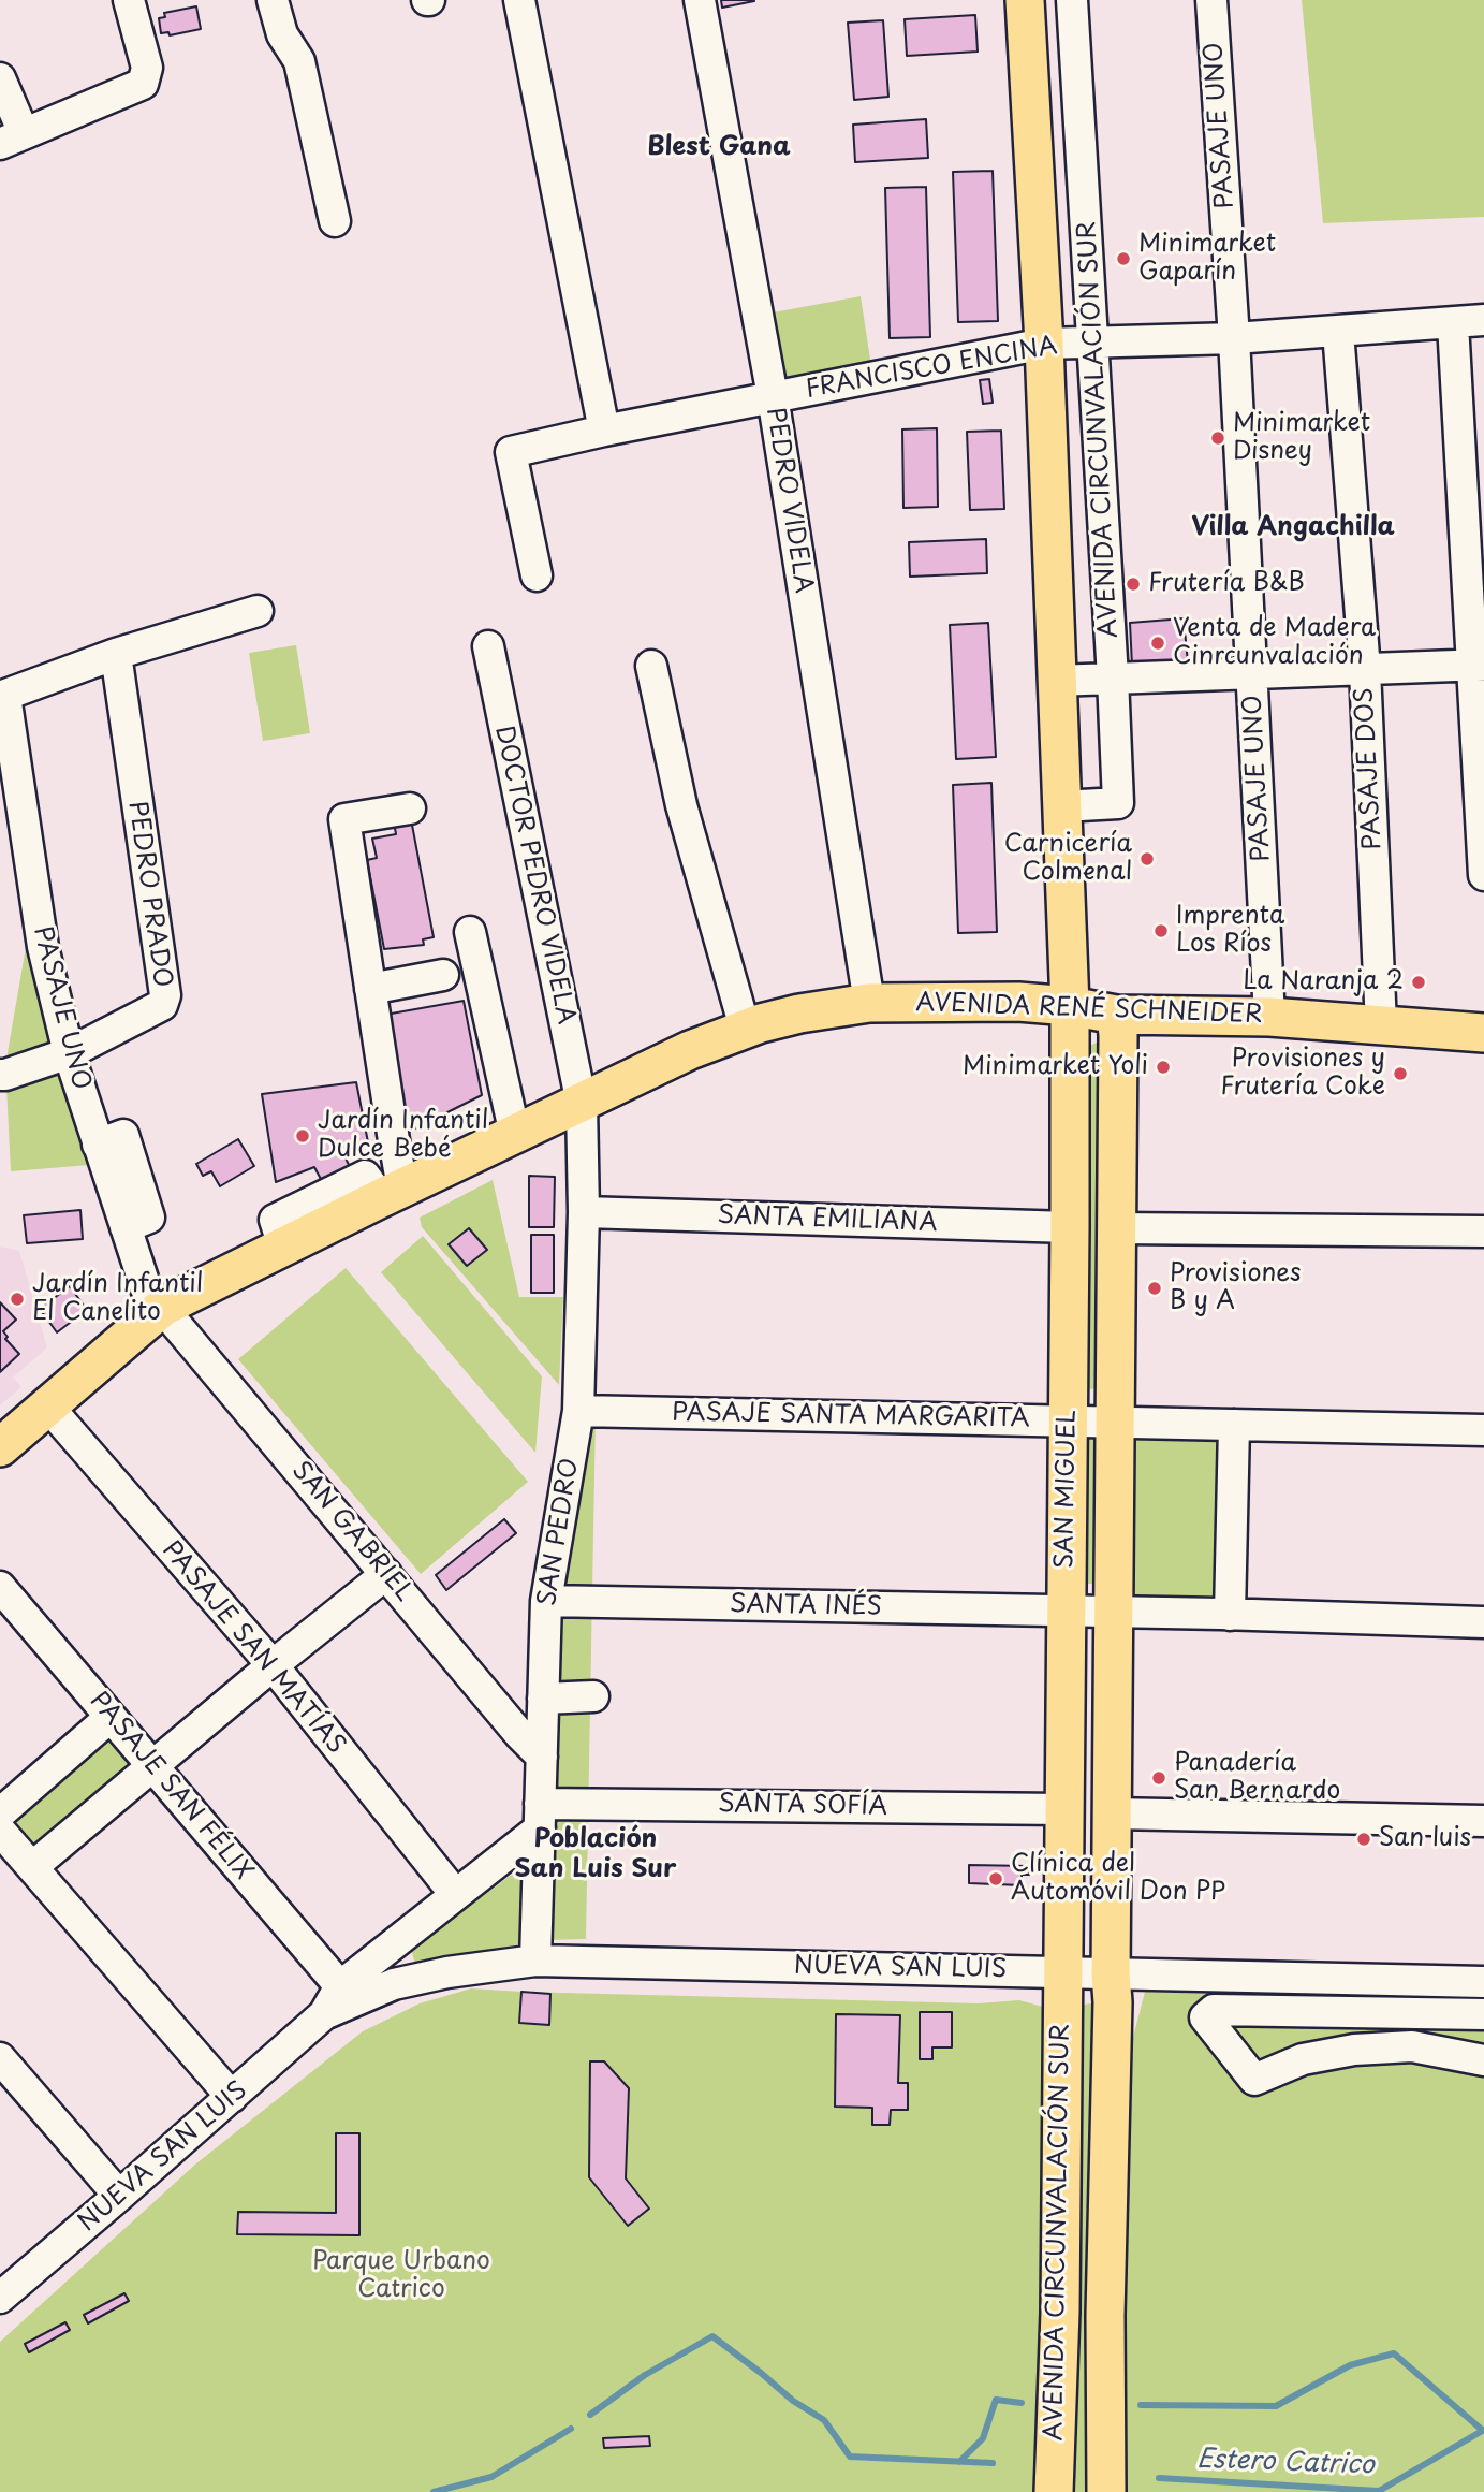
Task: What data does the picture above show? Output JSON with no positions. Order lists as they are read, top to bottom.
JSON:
{
  "streets": {
    "main road": ["AVENIDA CIRCUNVALACIÓN SUR", "AVENIDA RENÉ SCHNEIDER", "SAN MIGUEL"],
    "street": [
      "PASAJE UNO",
      "FRANCISCO ENCINA",
      "PEDRO VIDELA",
      "PASAJE DOS",
      "DOCTOR PEDRO VIDELA",
      "PEDRO PRADO",
      "SANTA EMILIANA",
      "PASAJE SANTA MARGARITA",
      "SAN GABRIEL",
      "SAN PEDRO",
      "SANTA INÉS",
      "PASAJE SAN MATÍAS",
      "PASAJE SAN FÉLIX",
      "SANTA SOFÍA",
      "NUEVA SAN LUIS"
    ]
  },
  "crossings": [
    ["PASAJE UNO", "FRANCISCO ENCINA"],
    ["PASAJE UNO", "PEDRO PRADO"],
    ["PASAJE UNO", "AVENIDA RENÉ SCHNEIDER"],
    ["PASAJE UNO", "SAN GABRIEL"],
    ["FRANCISCO ENCINA", "AVENIDA CIRCUNVALACIÓN SUR"],
    ["FRANCISCO ENCINA", "PEDRO VIDELA"],
    ["FRANCISCO ENCINA", "PASAJE DOS"],
    ["AVENIDA CIRCUNVALACIÓN SUR", "AVENIDA RENÉ SCHNEIDER"],
    ["AVENIDA CIRCUNVALACIÓN SUR", "SAN MIGUEL"],
    ["AVENIDA CIRCUNVALACIÓN SUR", "NUEVA SAN LUIS"],
    ["PEDRO VIDELA", "AVENIDA RENÉ SCHNEIDER"],
    ["PASAJE DOS", "AVENIDA RENÉ SCHNEIDER"],
    ["DOCTOR PEDRO VIDELA", "AVENIDA RENÉ SCHNEIDER"],
    ["DOCTOR PEDRO VIDELA", "SAN PEDRO"],
    ["AVENIDA RENÉ SCHNEIDER", "SAN MIGUEL"],
    ["AVENIDA RENÉ SCHNEIDER", "SAN GABRIEL"],
    ["AVENIDA RENÉ SCHNEIDER", "SAN PEDRO"],
    ["AVENIDA RENÉ SCHNEIDER", "PASAJE SAN MATÍAS"],
    ["SANTA EMILIANA", "SAN MIGUEL"],
    ["SANTA EMILIANA", "SAN PEDRO"],
    ["PASAJE SANTA MARGARITA", "SAN MIGUEL"],
    ["PASAJE SANTA MARGARITA", "SAN PEDRO"],
    ["SAN MIGUEL", "SANTA INÉS"],
    ["SAN MIGUEL", "SANTA SOFÍA"],
    ["SAN MIGUEL", "NUEVA SAN LUIS"],
    ["SAN GABRIEL", "SAN PEDRO"],
    ["SAN PEDRO", "SANTA INÉS"],
    ["SAN PEDRO", "SANTA SOFÍA"],
    ["SAN PEDRO", "NUEVA SAN LUIS"],
    ["PASAJE SAN MATÍAS", "NUEVA SAN LUIS"],
    ["PASAJE SAN FÉLIX", "NUEVA SAN LUIS"],
    ["SANTA SOFÍA", "NUEVA SAN LUIS"]
  ],
  "districts": ["Blest Gana", "Villa Angachilla", "Población San Luis Sur"],
  "water": ["Estero Catrico"],
  "parks": ["Parque Urbano Catrico"],
  "places": [
    "Minimarket Gaparín",
    "Minimarket Disney",
    "Frutería B&B",
    "Venta de Madera Cinrcunvalación",
    "Carnicería Colmenal",
    "Imprenta Los Ríos",
    "La Naranja 2",
    "Minimarket Yoli",
    "Provisiones y Frutería Coke",
    "Jardín Infantil Dulce Bebé",
    "Provisiones B y A",
    "Jardín Infantil El Canelito",
    "Panadería San Bernardo",
    "San luis",
    "Clínica del Automóvil Don PP"
  ]
}
